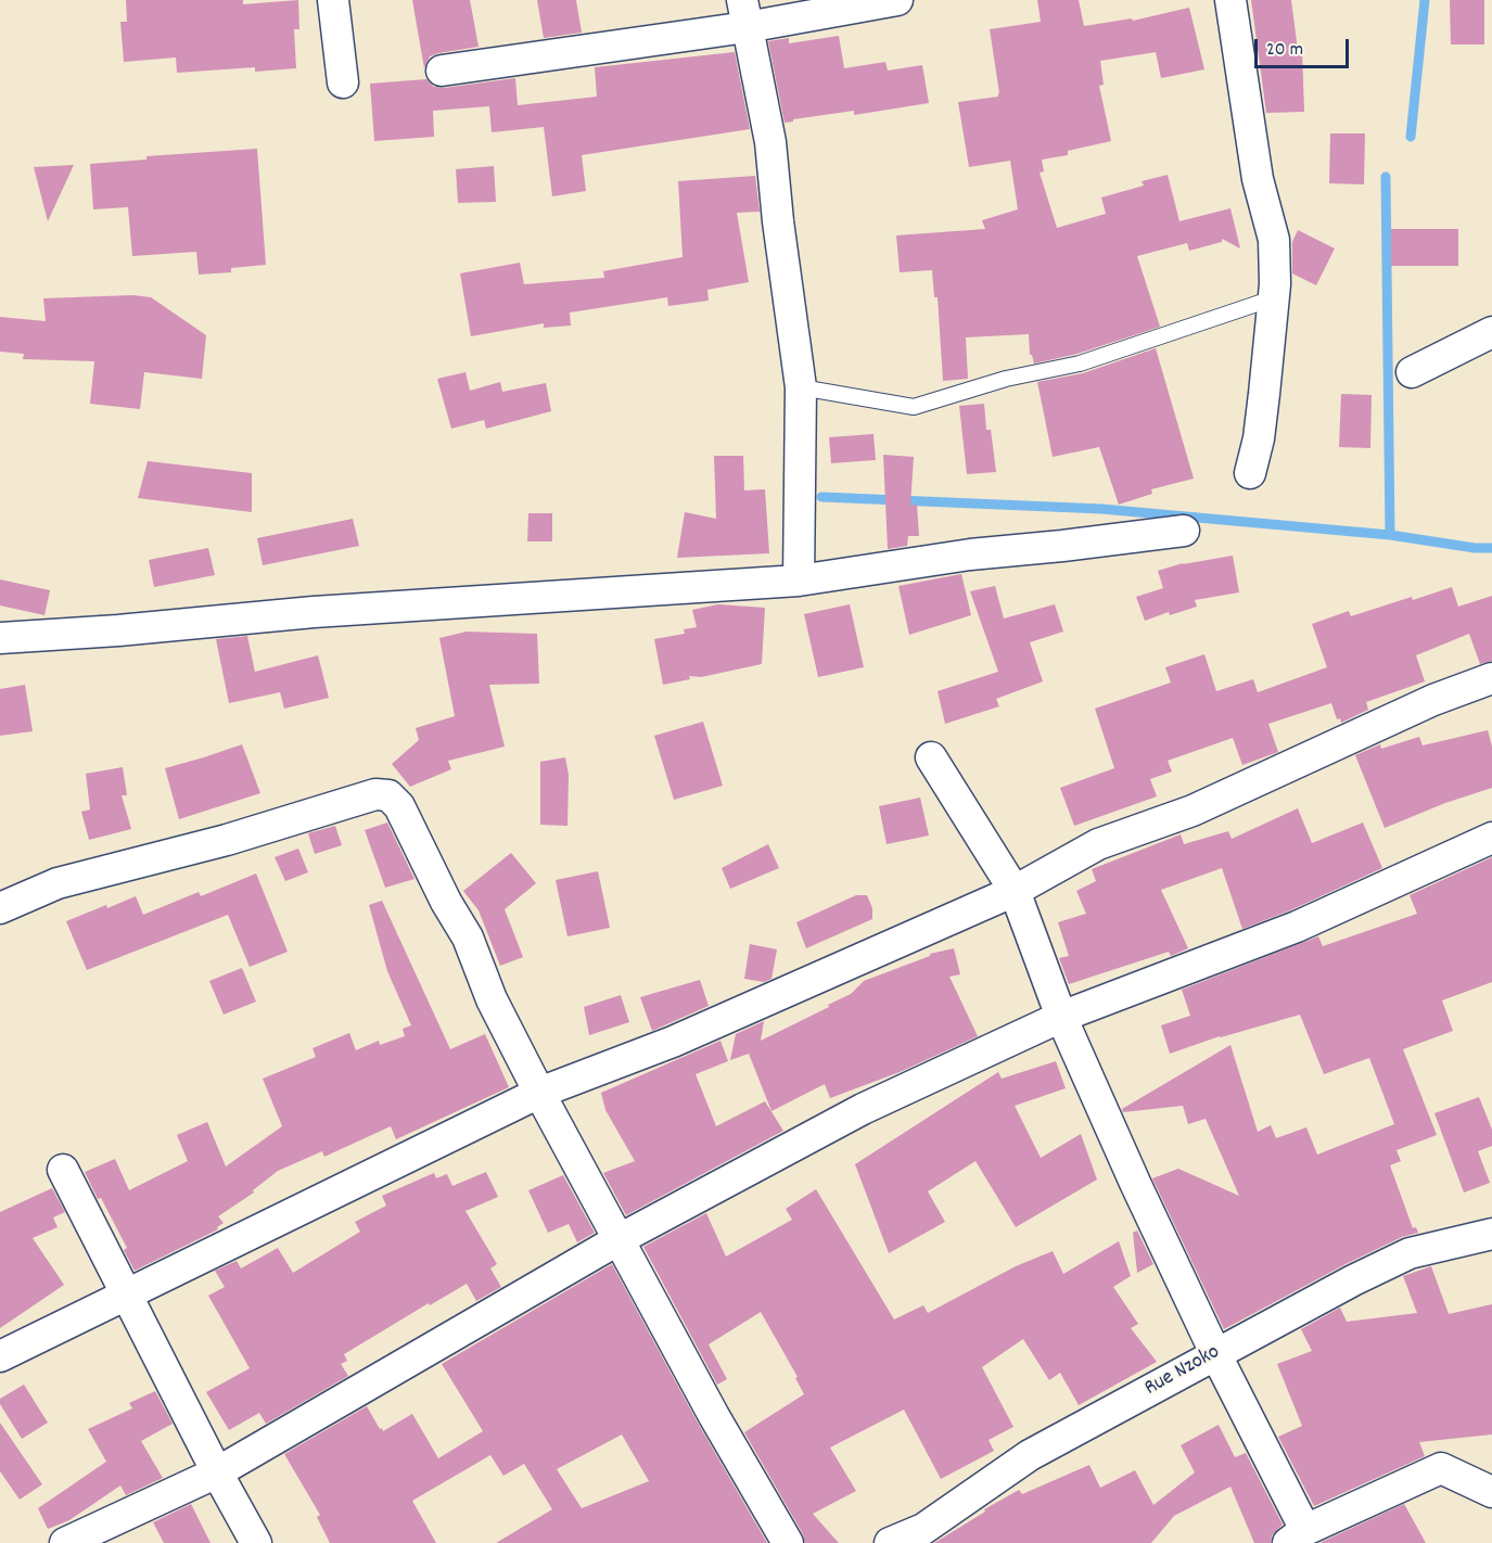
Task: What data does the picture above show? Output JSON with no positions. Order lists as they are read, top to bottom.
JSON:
{
  "streets": {
    "street": ["Rue Nzoko"]
  },
  "scale_bar": "20 m"
}
